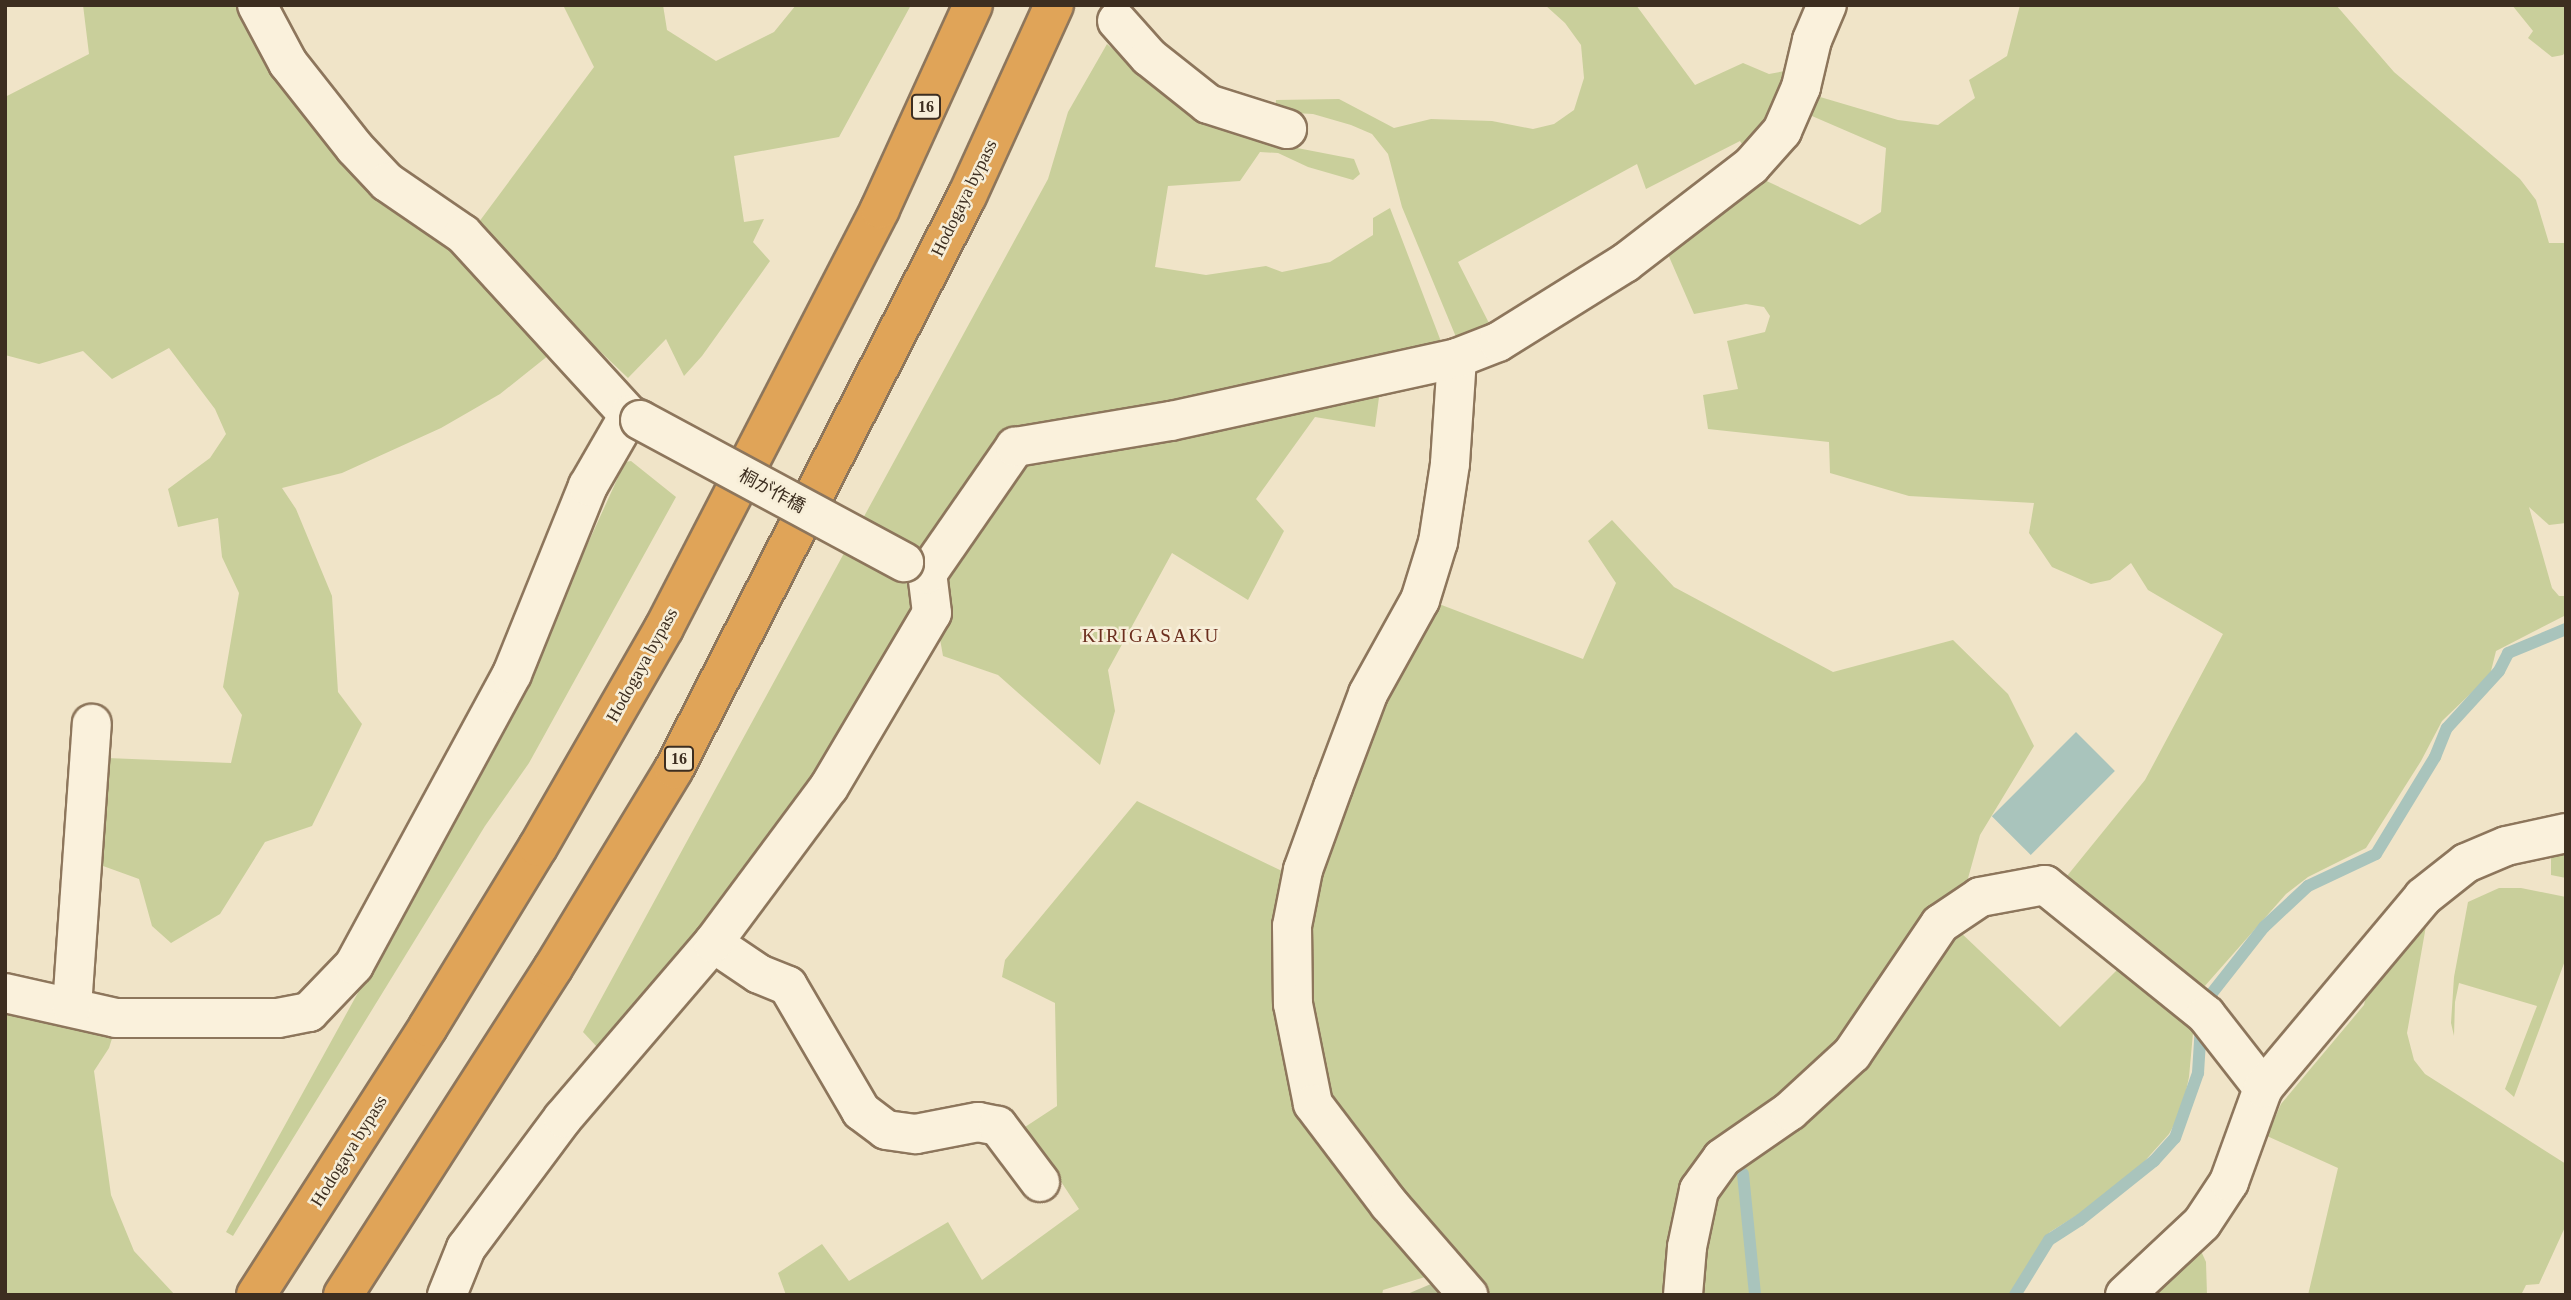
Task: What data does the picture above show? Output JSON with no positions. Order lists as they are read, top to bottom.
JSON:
{
  "streets": {
    "highway": ["16", "Hodogaya bypass"],
    "street": ["桐が作橋"]
  },
  "districts": ["KIRIGASAKU"]
}
